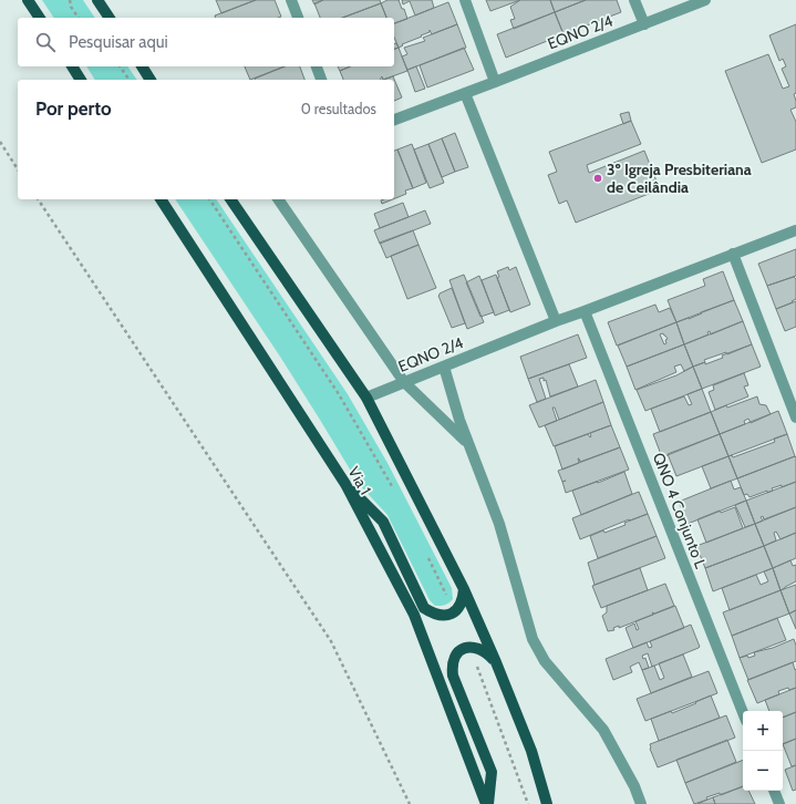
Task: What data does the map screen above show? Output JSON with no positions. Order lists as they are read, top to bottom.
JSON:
{
  "streets": {
    "main road": ["Via 1"],
    "street": ["EQNO 2/4", "QNO 4 Conjunto L"]
  },
  "crossings": [
    ["EQNO 2/4", "QNO 4 Conjunto L"]
  ],
  "places": ["3º Igreja Presbiteriana de Ceilândia"],
  "page": {
    "search": "Pesquisar aqui",
    "heading": ["Por perto", "0 resultados"],
    "map_buttons": ["+", "−"]
  }
}
